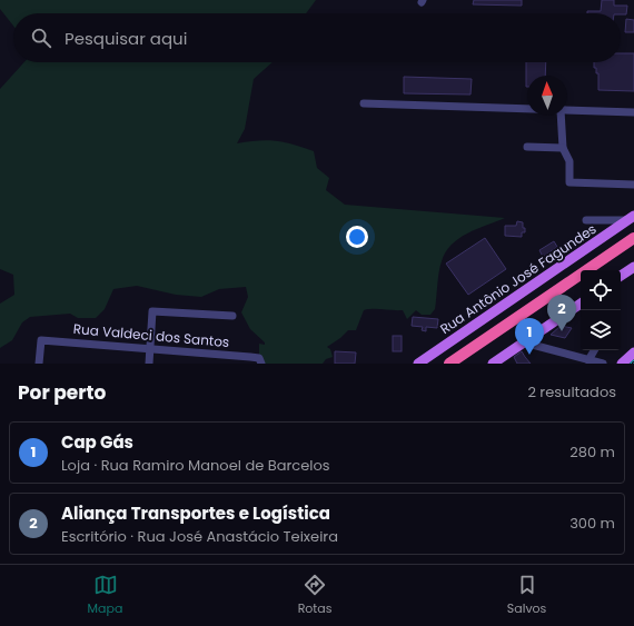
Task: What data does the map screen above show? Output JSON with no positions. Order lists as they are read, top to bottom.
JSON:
{
  "streets": {
    "main road": ["Rua Antônio José Fagundes"],
    "street": ["Rua Valdeci dos Santos"]
  },
  "north": "top",
  "page": {
    "search": "Pesquisar aqui",
    "pins": ["2", "1"],
    "heading": ["Por perto", "2 resultados"],
    "list": [
      {
        "mark": "1",
        "name": "Cap Gás",
        "note": "Loja · Rua Ramiro Manoel de Barcelos",
        "value": "280 m"
      },
      {
        "mark": "2",
        "name": "Aliança Transportes e Logística",
        "note": "Escritório · Rua José Anastácio Teixeira",
        "value": "300 m"
      }
    ],
    "nav": ["Mapa", "Rotas", "Salvos"]
  }
}
